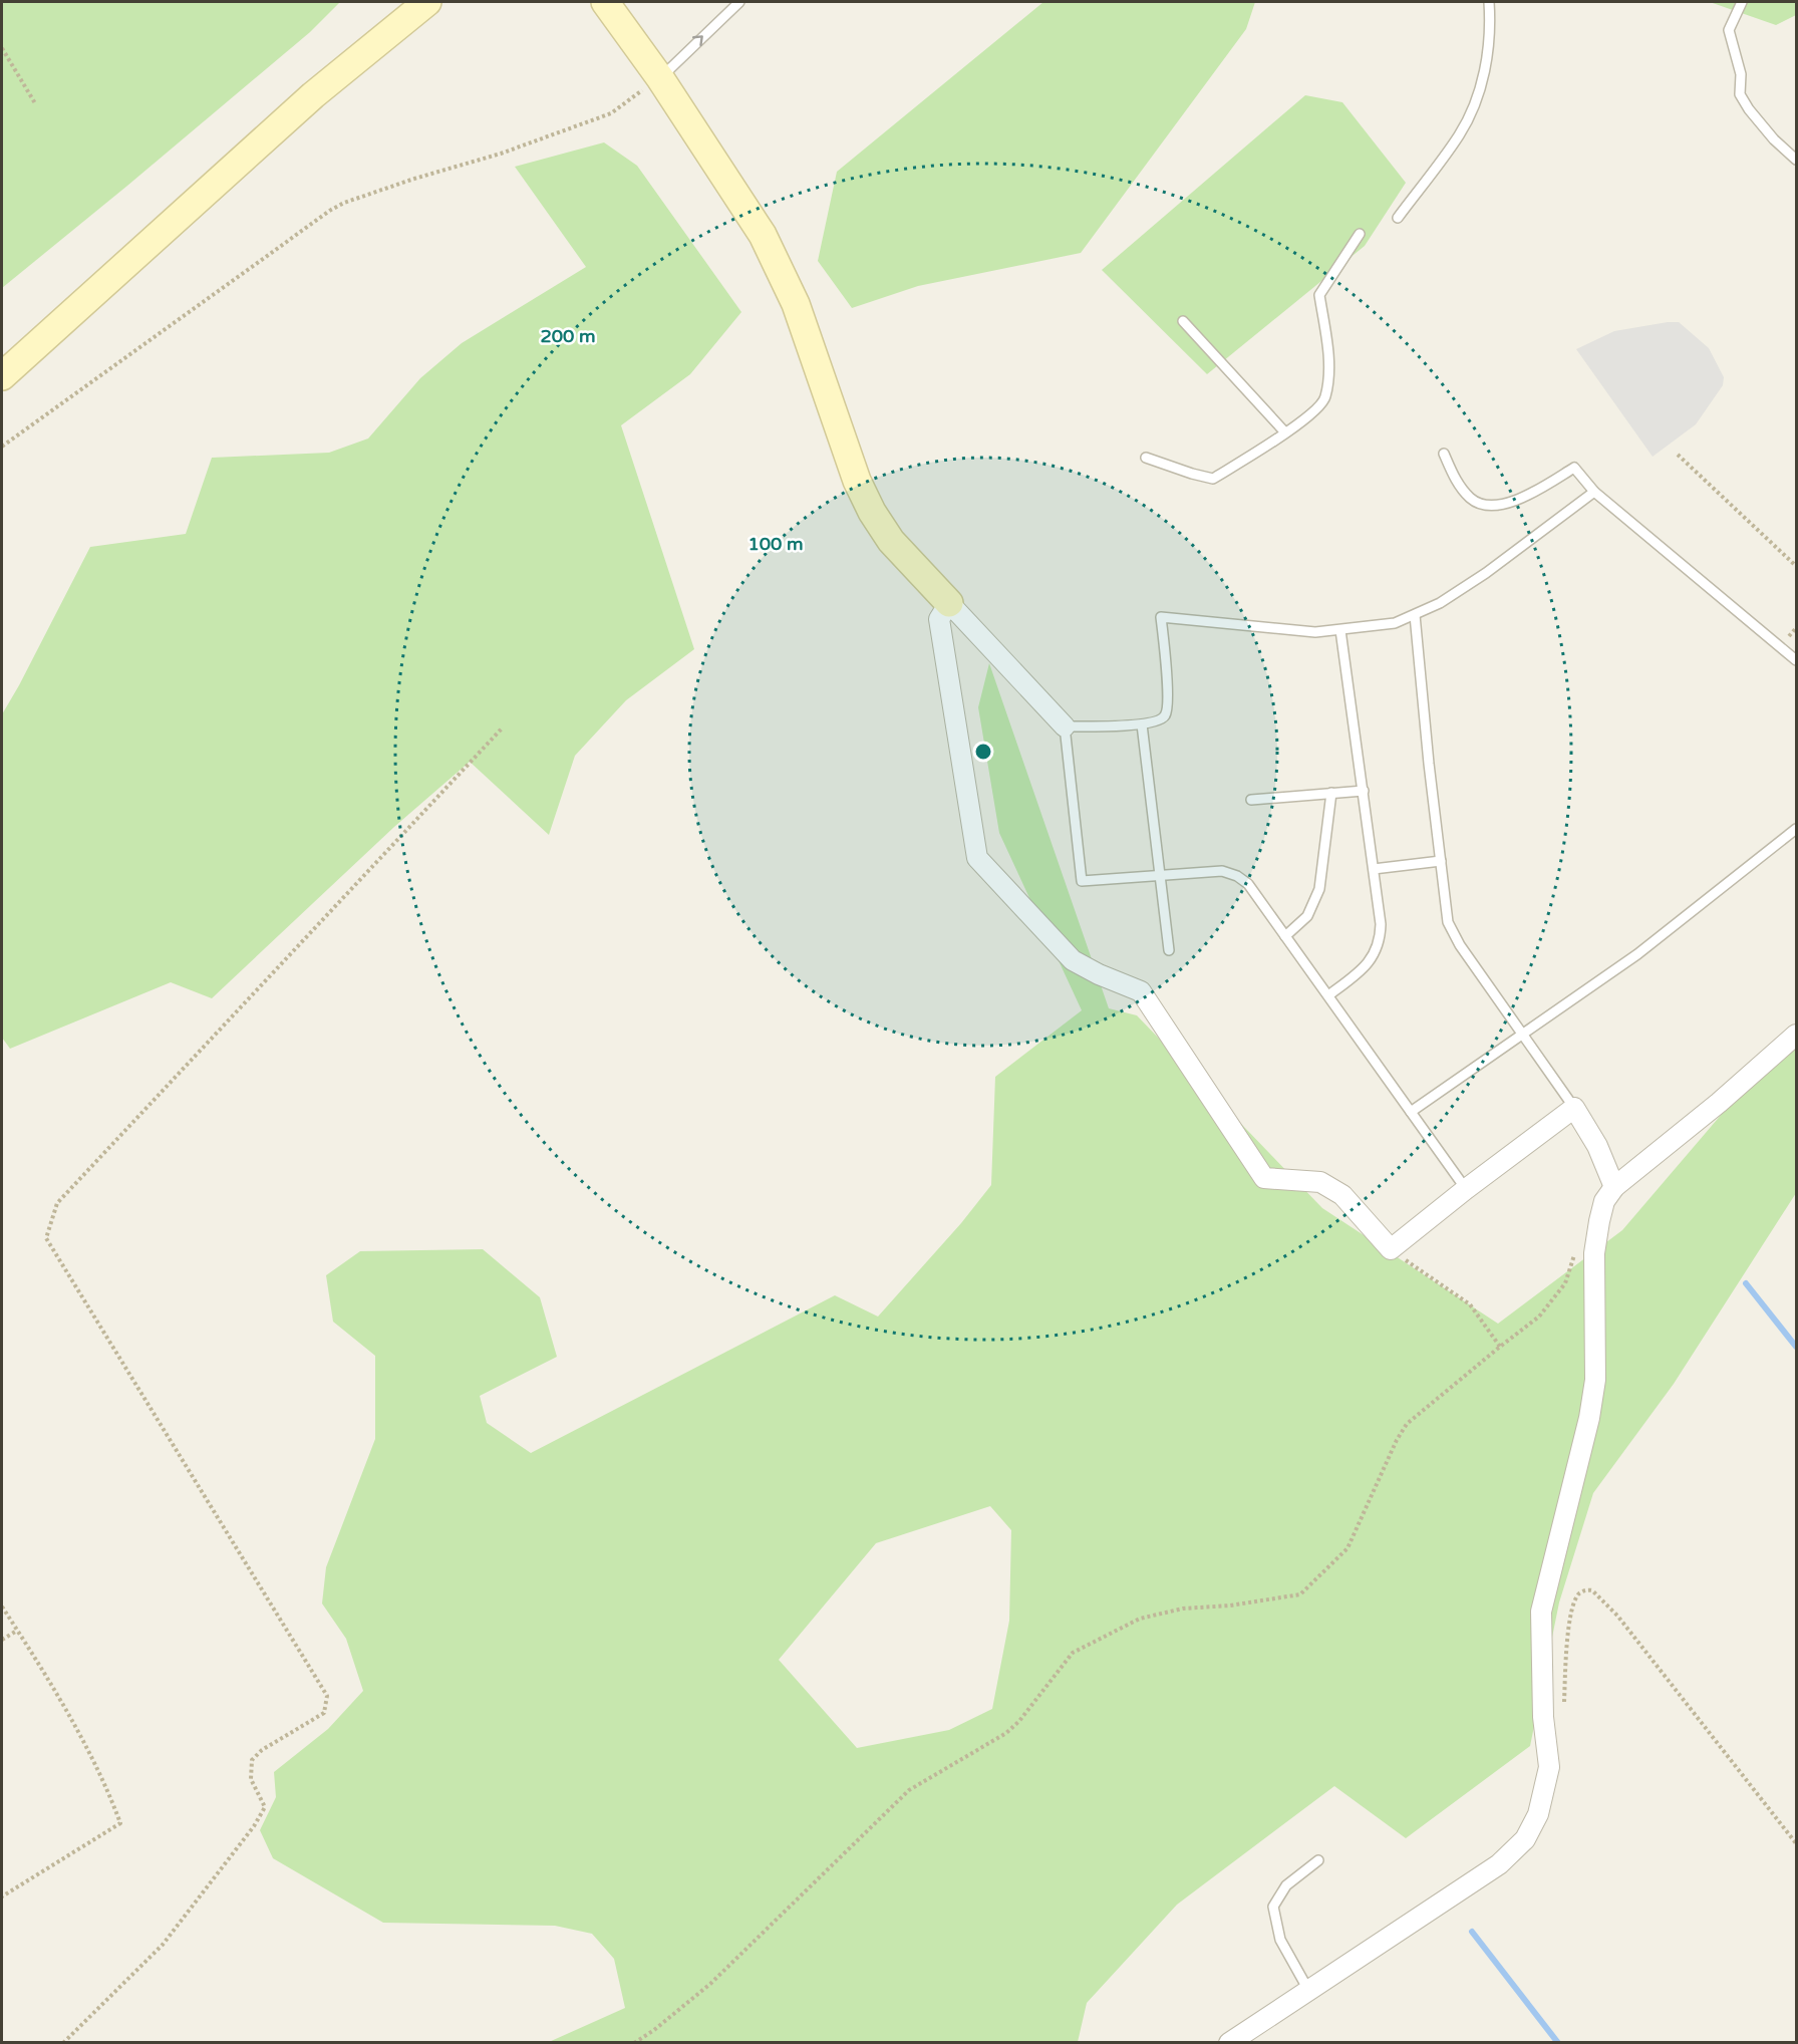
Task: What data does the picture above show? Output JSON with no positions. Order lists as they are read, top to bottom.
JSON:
{
  "rings": ["200 m", "100 m"]
}
